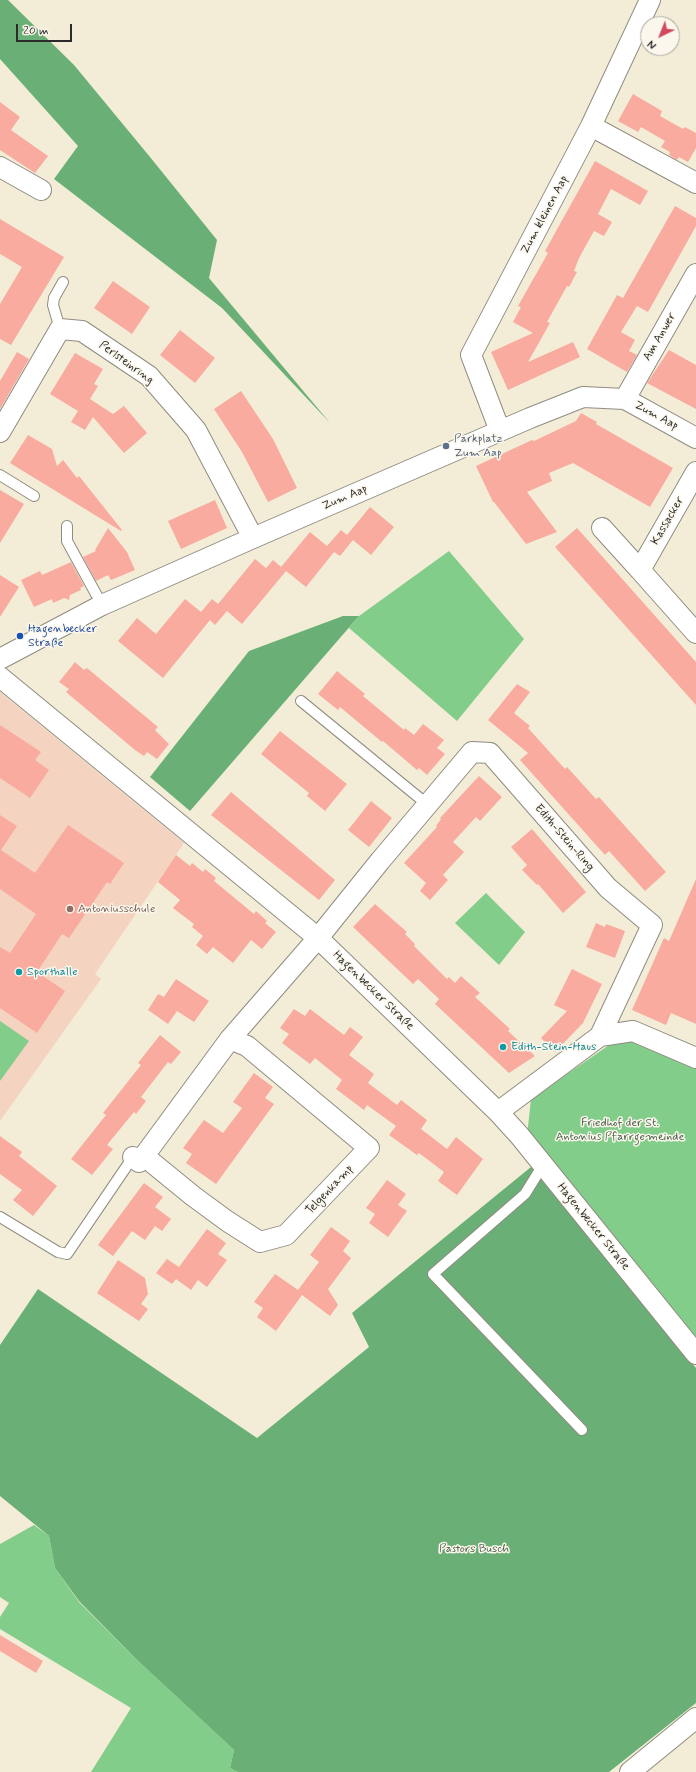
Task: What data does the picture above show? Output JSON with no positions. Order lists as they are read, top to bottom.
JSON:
{
  "streets": {
    "street": [
      "Zum kleinen Aap",
      "Am Anwer",
      "Perlsteinring",
      "Zum Aap",
      "Kassacker",
      "Edith-Stein-Ring",
      "Hagenbecker Straße",
      "Telgenkamp"
    ]
  },
  "crossings": [
    ["Zum kleinen Aap", "Zum Aap"],
    ["Am Anwer", "Zum Aap"],
    ["Perlsteinring", "Zum Aap"],
    ["Edith-Stein-Ring", "Hagenbecker Straße"]
  ],
  "parks": ["Friedhof der St. Antonius Pfarrgemeinde", "Pastors Busch"],
  "places": [
    "Parkplatz Zum Aap",
    "Hagenbecker Straße",
    "Antoniusschule",
    "Sporthalle",
    "Edith-Stein-Haus"
  ],
  "scale_bar": "20 m",
  "north": "bottom left"
}
